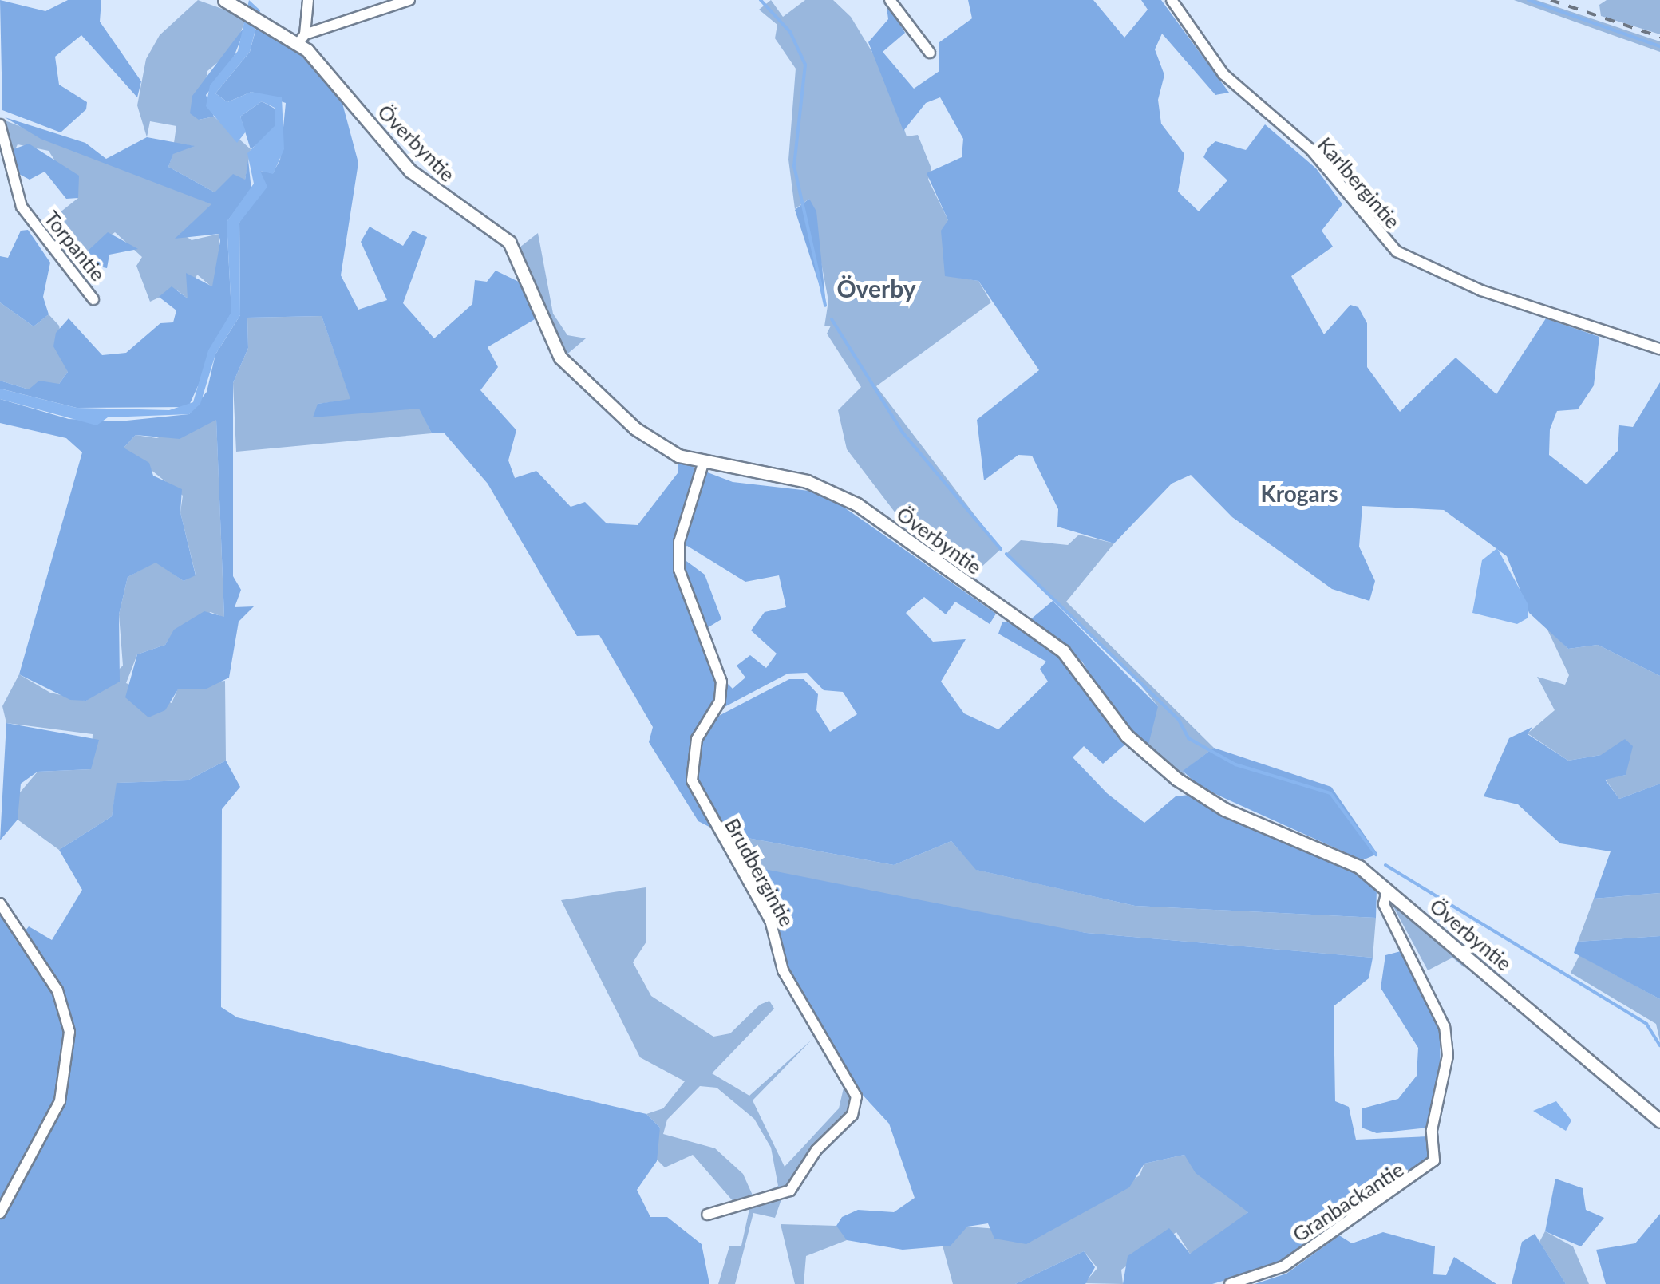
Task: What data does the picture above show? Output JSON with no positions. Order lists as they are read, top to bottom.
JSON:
{
  "streets": {
    "street": [
      "Överbyntie",
      "Karlbergintie",
      "Torpantie",
      "Brudbergintie",
      "Granbackantie"
    ]
  },
  "crossings": [
    ["Överbyntie", "Brudbergintie"],
    ["Överbyntie", "Granbackantie"]
  ],
  "districts": ["Överby", "Krogars"]
}
